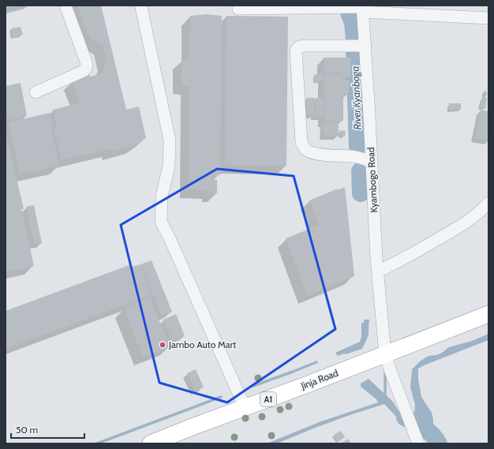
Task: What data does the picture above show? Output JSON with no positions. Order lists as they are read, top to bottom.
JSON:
{
  "streets": {
    "highway": ["Jinja Road", "A1"],
    "street": ["Kyambogo Road"]
  },
  "crossings": [
    ["Kyambogo Road", "Jinja Road"]
  ],
  "water": ["River Kyanboga"],
  "places": ["Jambo Auto Mart"],
  "scale_bar": "50 m"
}
